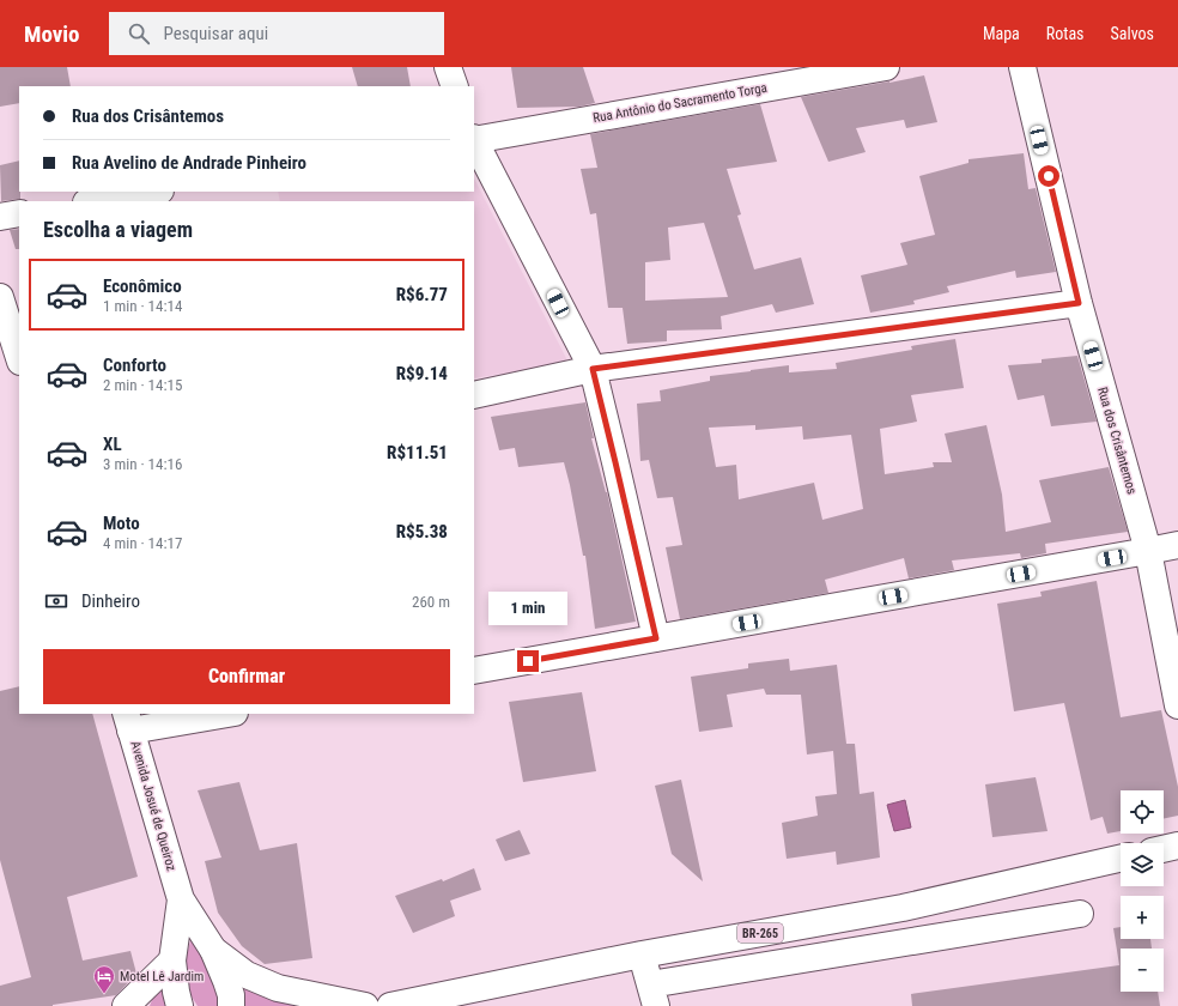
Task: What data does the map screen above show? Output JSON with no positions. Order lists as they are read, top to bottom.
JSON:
{
  "streets": {
    "main road": [
      "Rua Antônio do Sacramento Torga",
      "Rua dos Crisântemos",
      "Avenida Josué de Queiroz",
      "BR-265"
    ]
  },
  "places": {
    "hotel": ["Motel Lê Jardim"]
  },
  "page": {
    "header": "Movio",
    "search": "Pesquisar aqui",
    "nav": ["Mapa", "Rotas", "Salvos"],
    "banner": ["Rua dos Crisântemos", "Rua Avelino de Andrade Pinheiro"],
    "heading": "Escolha a viagem",
    "list": [
      {
        "name": "Econômico",
        "note": "1 min · 14:14",
        "value": "R$6.77"
      },
      {
        "name": "Conforto",
        "note": "2 min · 14:15",
        "value": "R$9.14"
      },
      {
        "name": "XL",
        "note": "3 min · 14:16",
        "value": "R$11.51"
      },
      {
        "name": "Moto",
        "note": "4 min · 14:17",
        "value": "R$5.38"
      }
    ],
    "pay": ["Dinheiro", "260 m"],
    "bubble": "1 min",
    "buttons": "Confirmar",
    "map_buttons": ["+", "−"]
  }
}
